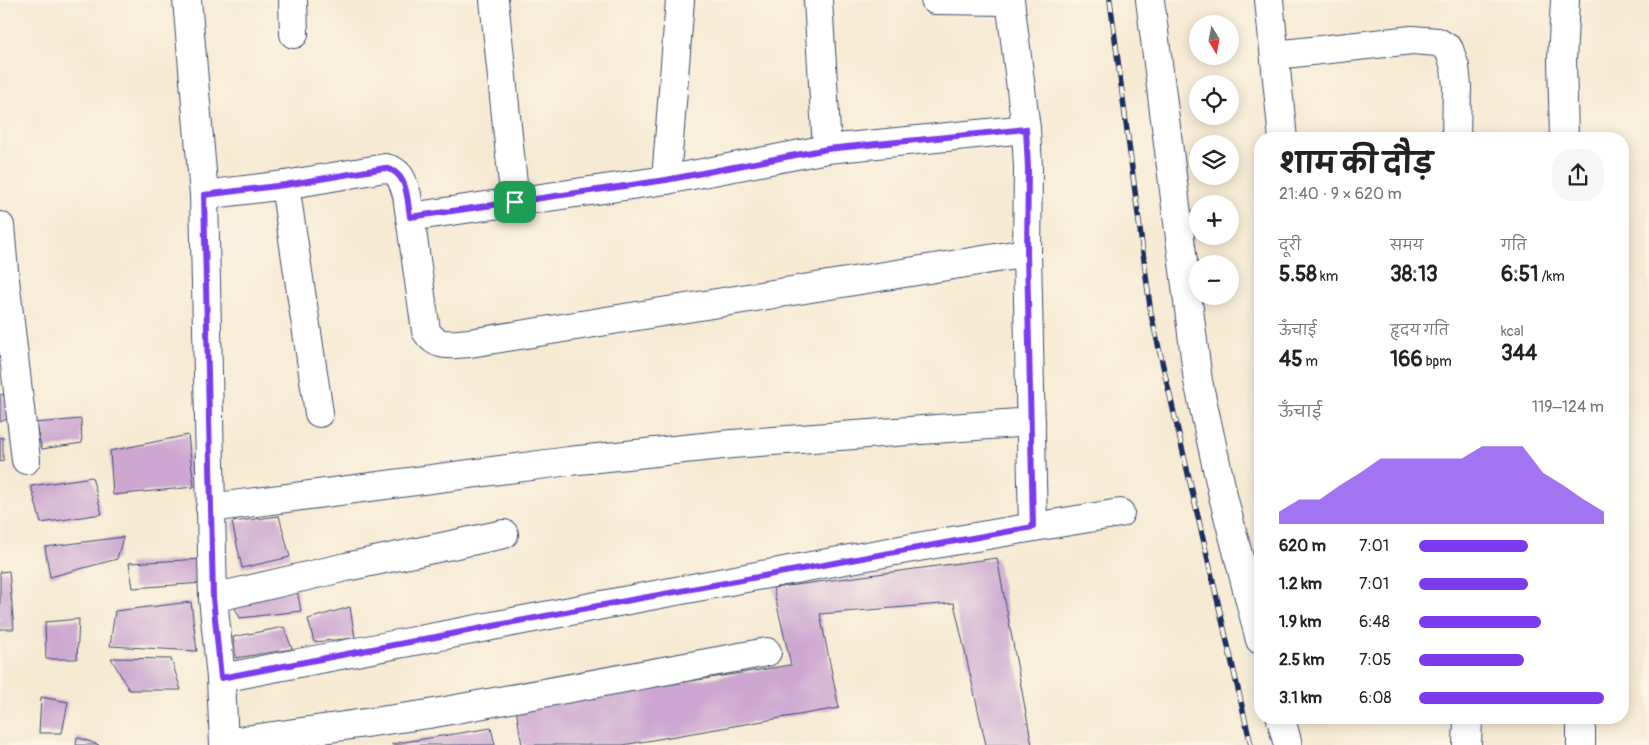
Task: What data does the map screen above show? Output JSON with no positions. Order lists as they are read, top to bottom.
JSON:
{
  "north": "bottom",
  "page": {
    "map_buttons": ["+", "−"],
    "heading": ["शाम की दौड़", "21:40 · 9 × 620 m"],
    "stats": [
      ["दूरी", "5.58 km"],
      ["समय", "38:13"],
      ["गति", "6:51 /km"],
      ["ऊँचाई", "45 m"],
      ["हृदय गति", "166 bpm"],
      ["kcal", "344"]
    ],
    "chart": ["ऊँचाई", "119–124 m"],
    "list": [
      {
        "name": "620 m",
        "note": "7:01"
      },
      {
        "name": "1.2 km",
        "note": "7:01"
      },
      {
        "name": "1.9 km",
        "note": "6:48"
      },
      {
        "name": "2.5 km",
        "note": "7:05"
      },
      {
        "name": "3.1 km",
        "note": "6:08"
      }
    ]
  }
}
